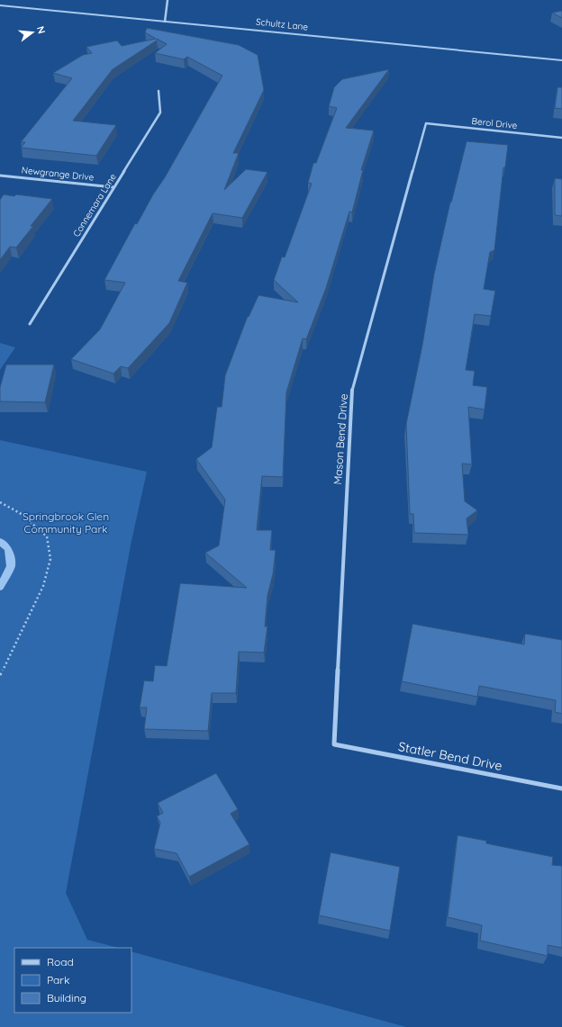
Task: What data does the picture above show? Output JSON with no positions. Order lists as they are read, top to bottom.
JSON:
{
  "streets": {
    "street": [
      "Schultz Lane",
      "Berol Drive",
      "Newgrange Drive",
      "Connemara Lane",
      "Mason Bend Drive",
      "Statler Bend Drive"
    ]
  },
  "crossings": [
    ["Berol Drive", "Mason Bend Drive"],
    ["Newgrange Drive", "Connemara Lane"],
    ["Mason Bend Drive", "Statler Bend Drive"]
  ],
  "parks": ["Springbrook Glen Community Park"],
  "legend": ["Road", "Park", "Building"],
  "north": "right"
}
